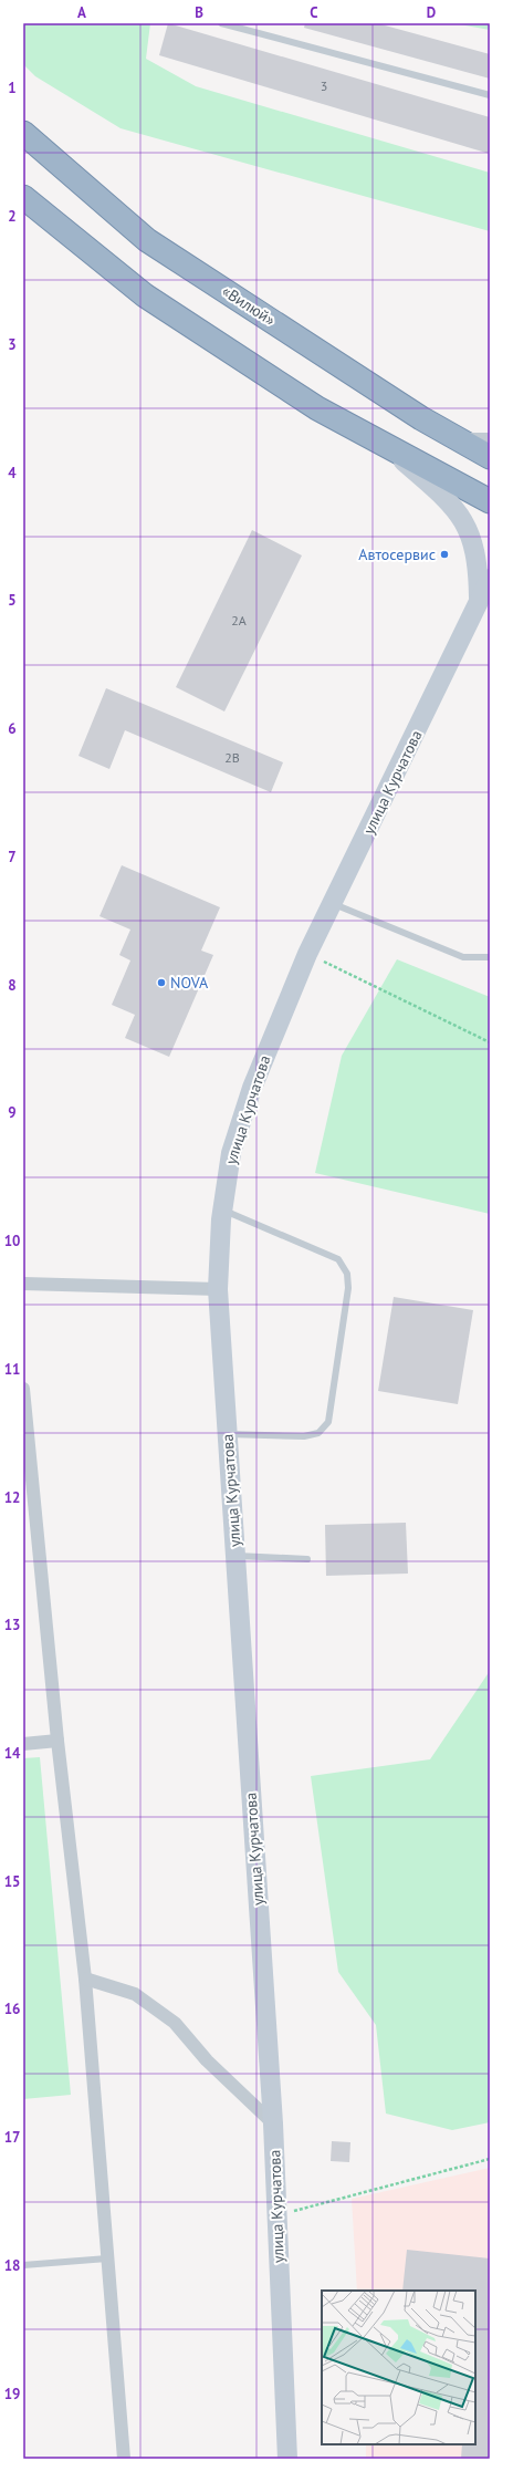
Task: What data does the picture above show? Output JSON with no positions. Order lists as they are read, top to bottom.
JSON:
{
  "streets": {
    "highway": ["«Вилюй»"],
    "main road": ["улица Курчатова"]
  },
  "places": ["Автосервис", "NOVA"],
  "house_numbers": ["3", "2А", "2В"],
  "grid": {
    "columns": [
      "A",
      "B",
      "C",
      "D"
    ],
    "rows": [
      "1",
      "2",
      "3",
      "4",
      "5",
      "6",
      "7",
      "8",
      "9",
      "10",
      "11",
      "12",
      "13",
      "14",
      "15",
      "16",
      "17",
      "18",
      "19"
    ]
  }
}
